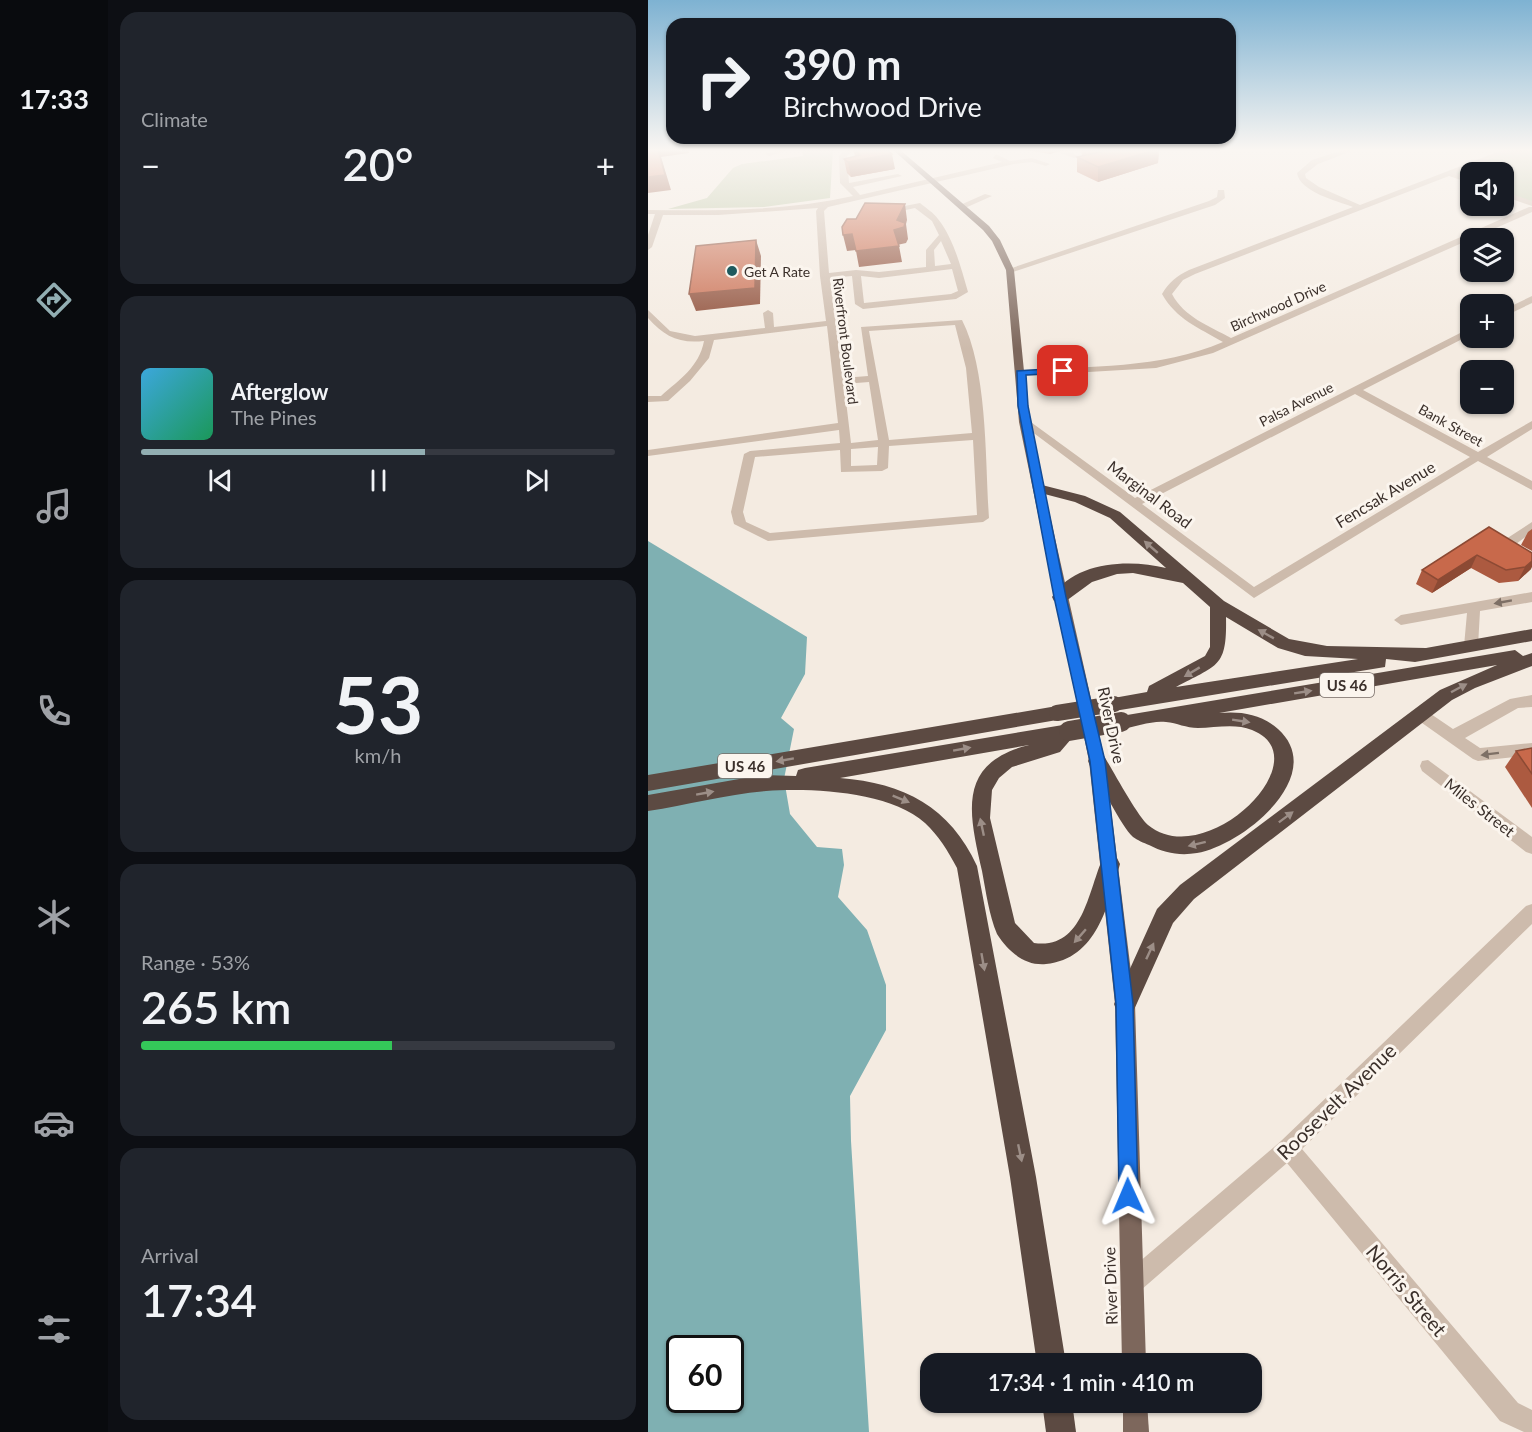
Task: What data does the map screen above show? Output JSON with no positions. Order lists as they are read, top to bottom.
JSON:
{
  "streets": {
    "highway": ["US 46"],
    "main road": ["River Drive"],
    "street": [
      "Birchwood Drive",
      "Riverfront Boulevard",
      "Palsa Avenue",
      "Bank Street",
      "Marginal Road",
      "Fencsak Avenue",
      "Miles Street",
      "Roosevelt Avenue",
      "Norris Street"
    ]
  },
  "crossings": [
    ["Birchwood Drive", "River Drive"],
    ["Palsa Avenue", "Bank Street"],
    ["Palsa Avenue", "Marginal Road"],
    ["Bank Street", "Fencsak Avenue"],
    ["Marginal Road", "Fencsak Avenue"],
    ["Marginal Road", "River Drive"],
    ["River Drive", "Roosevelt Avenue"],
    ["Roosevelt Avenue", "Norris Street"]
  ],
  "places": ["Get A Rate"],
  "page": {
    "tabs": "17:33",
    "tile": [
      "Climate",
      ["53", "km/h"],
      ["Range · 53%", "265 km"],
      ["Arrival", "17:34"]
    ],
    "turn": ["390 m", "Birchwood Drive"],
    "heat": ["−", "20°", "+"],
    "map_buttons": ["+", "−"],
    "song": ["Afterglow", "The Pines"],
    "limit": "60",
    "trip": "17:34 · 1 min · 410 m"
  }
}
